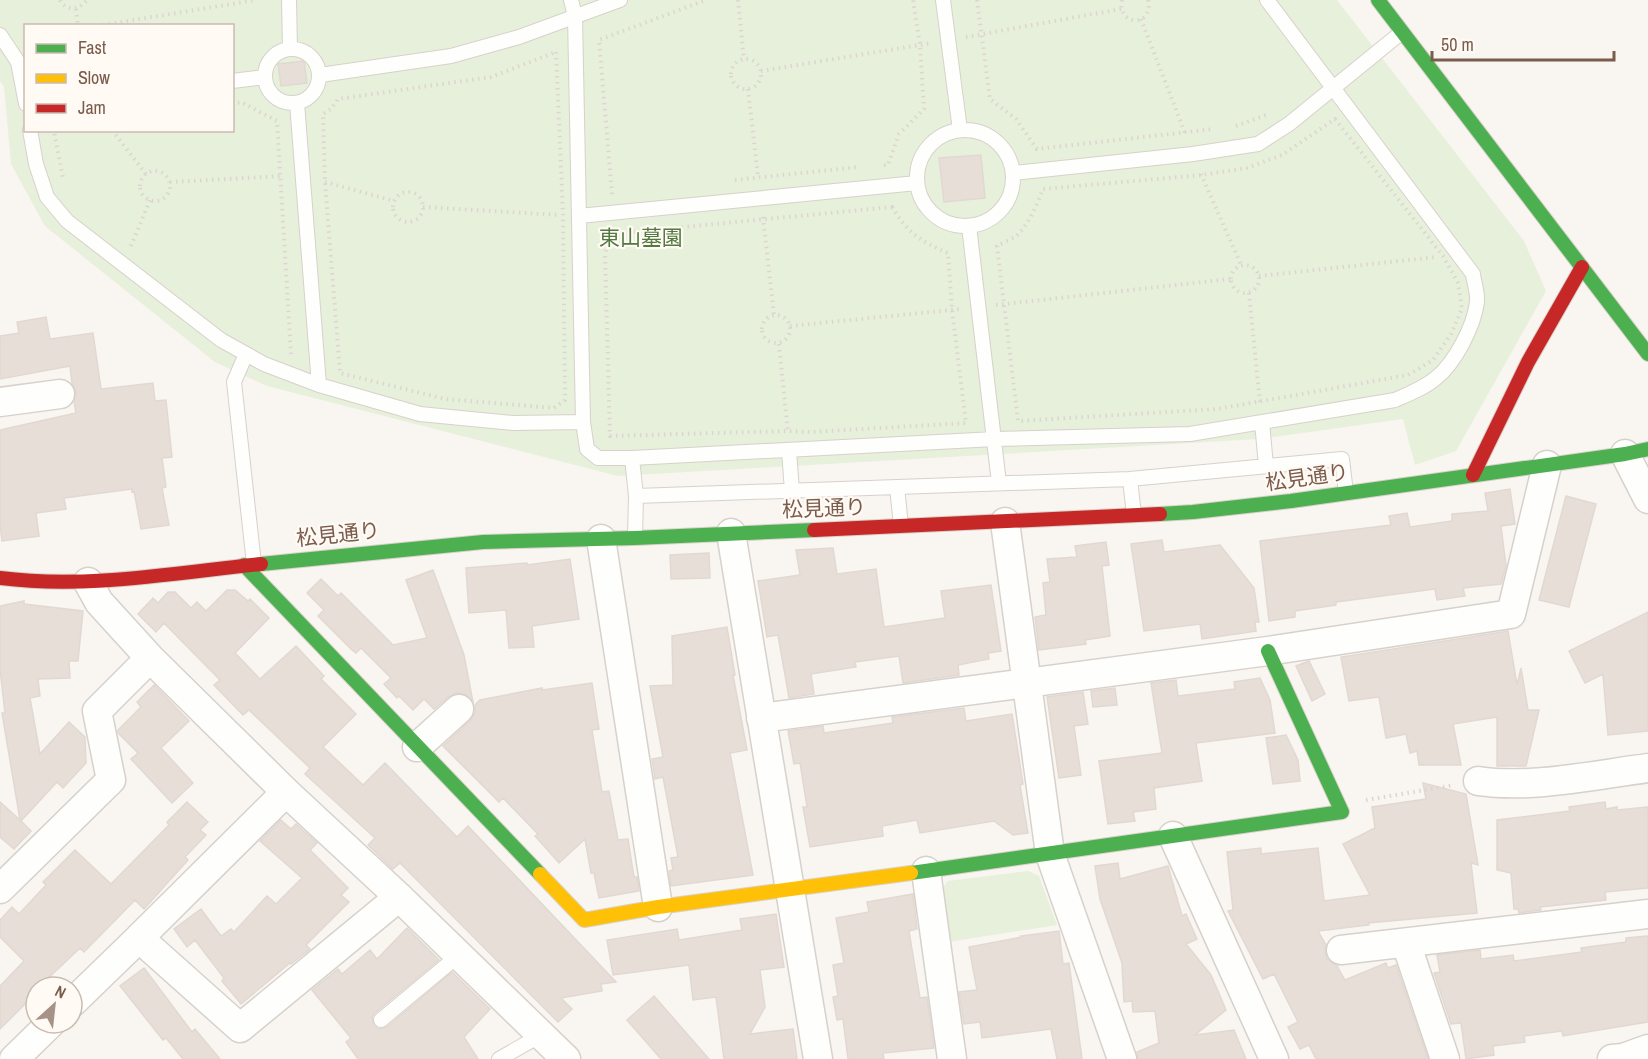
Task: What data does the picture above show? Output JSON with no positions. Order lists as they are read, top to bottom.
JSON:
{
  "streets": {
    "street": ["松見通り"]
  },
  "parks": ["東山墓園"],
  "legend": ["Fast", "Slow", "Jam"],
  "scale_bar": "50 m",
  "north": "top right"
}
